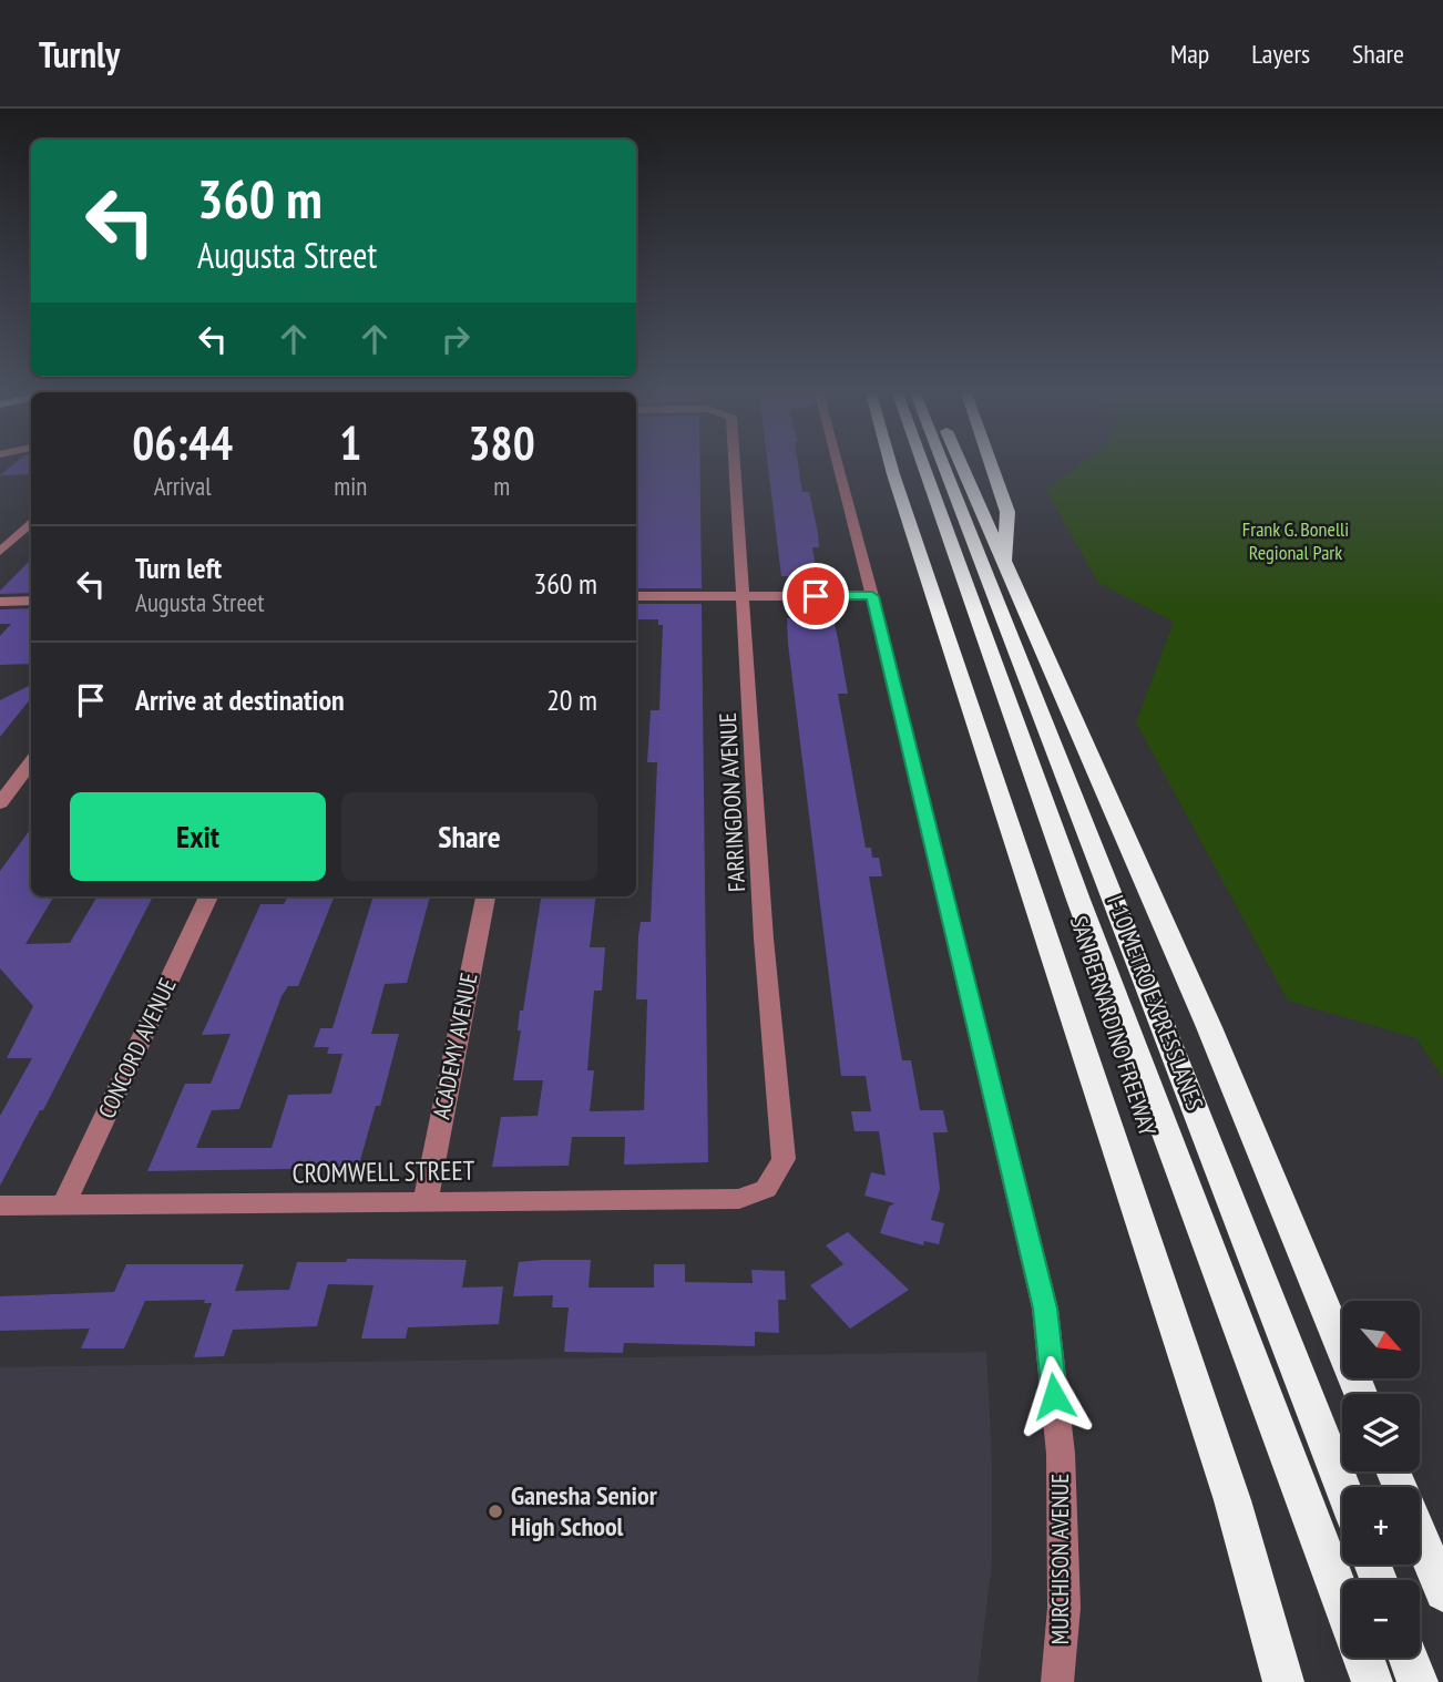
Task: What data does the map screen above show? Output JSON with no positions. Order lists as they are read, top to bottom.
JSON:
{
  "streets": {
    "highway": ["I-10 METRO EXPRESSLANES", "SAN BERNARDINO FREEWAY"],
    "street": [
      "FARRINGDON AVENUE",
      "ACADEMY AVENUE",
      "CONCORD AVENUE",
      "CROMWELL STREET",
      "MURCHISON AVENUE"
    ]
  },
  "crossings": [
    ["FARRINGDON AVENUE", "CROMWELL STREET"],
    ["ACADEMY AVENUE", "CROMWELL STREET"],
    ["CONCORD AVENUE", "CROMWELL STREET"]
  ],
  "parks": ["Frank G. Bonelli Regional Park"],
  "places": ["Ganesha Senior High School"],
  "north": "bottom right",
  "page": {
    "header": "Turnly",
    "nav": ["Map", "Layers", "Share"],
    "turn": ["360 m", "Augusta Street"],
    "eta": [
      "06:44",
      "Arrival",
      "1",
      "min",
      "380",
      "m"
    ],
    "list": [
      {
        "name": "Turn left",
        "note": "Augusta Street",
        "value": "360 m"
      },
      {
        "name": "Arrive at destination",
        "value": "20 m"
      }
    ],
    "buttons": ["Exit", "Share"],
    "map_buttons": ["+", "−"]
  }
}
